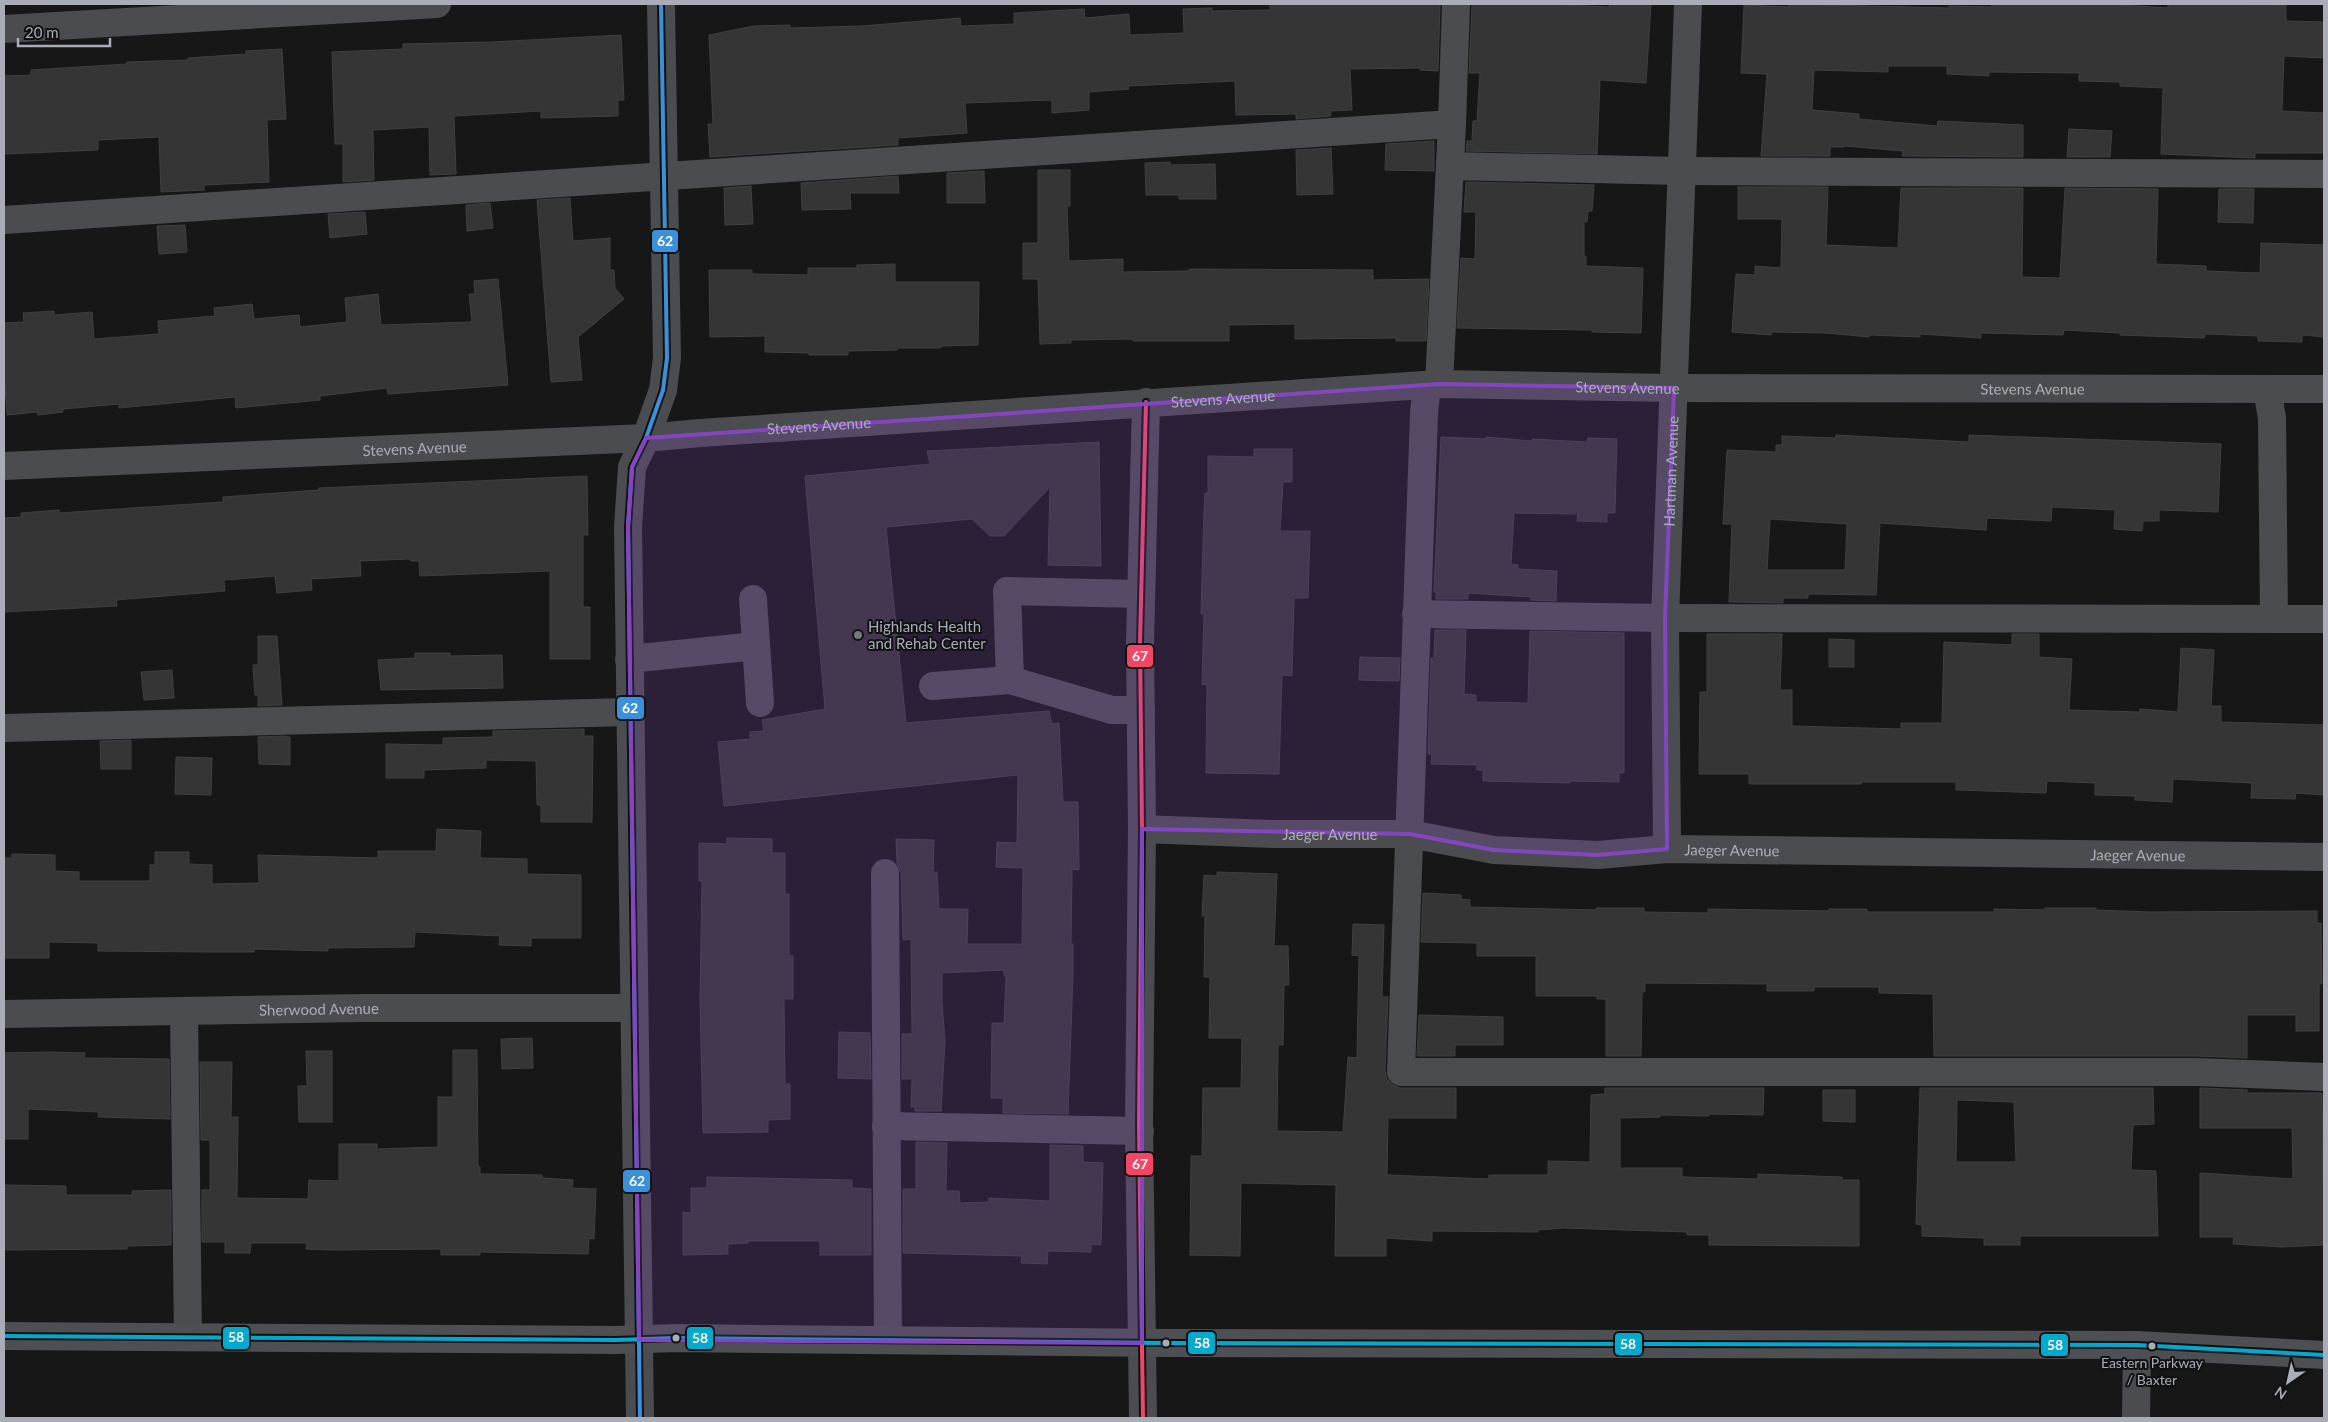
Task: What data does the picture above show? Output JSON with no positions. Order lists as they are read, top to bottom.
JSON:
{
  "streets": {
    "street": [
      "Stevens Avenue",
      "Hartman Avenue",
      "Jaeger Avenue",
      "Sherwood Avenue"
    ]
  },
  "crossings": [
    ["Stevens Avenue", "Hartman Avenue"],
    ["Hartman Avenue", "Jaeger Avenue"]
  ],
  "places": ["Highlands Health and Rehab Center", "Eastern Parkway / Baxter"],
  "lines": ["transit line 62", "transit line 67", "transit line 58"],
  "scale_bar": "20 m",
  "north": "bottom left"
}
